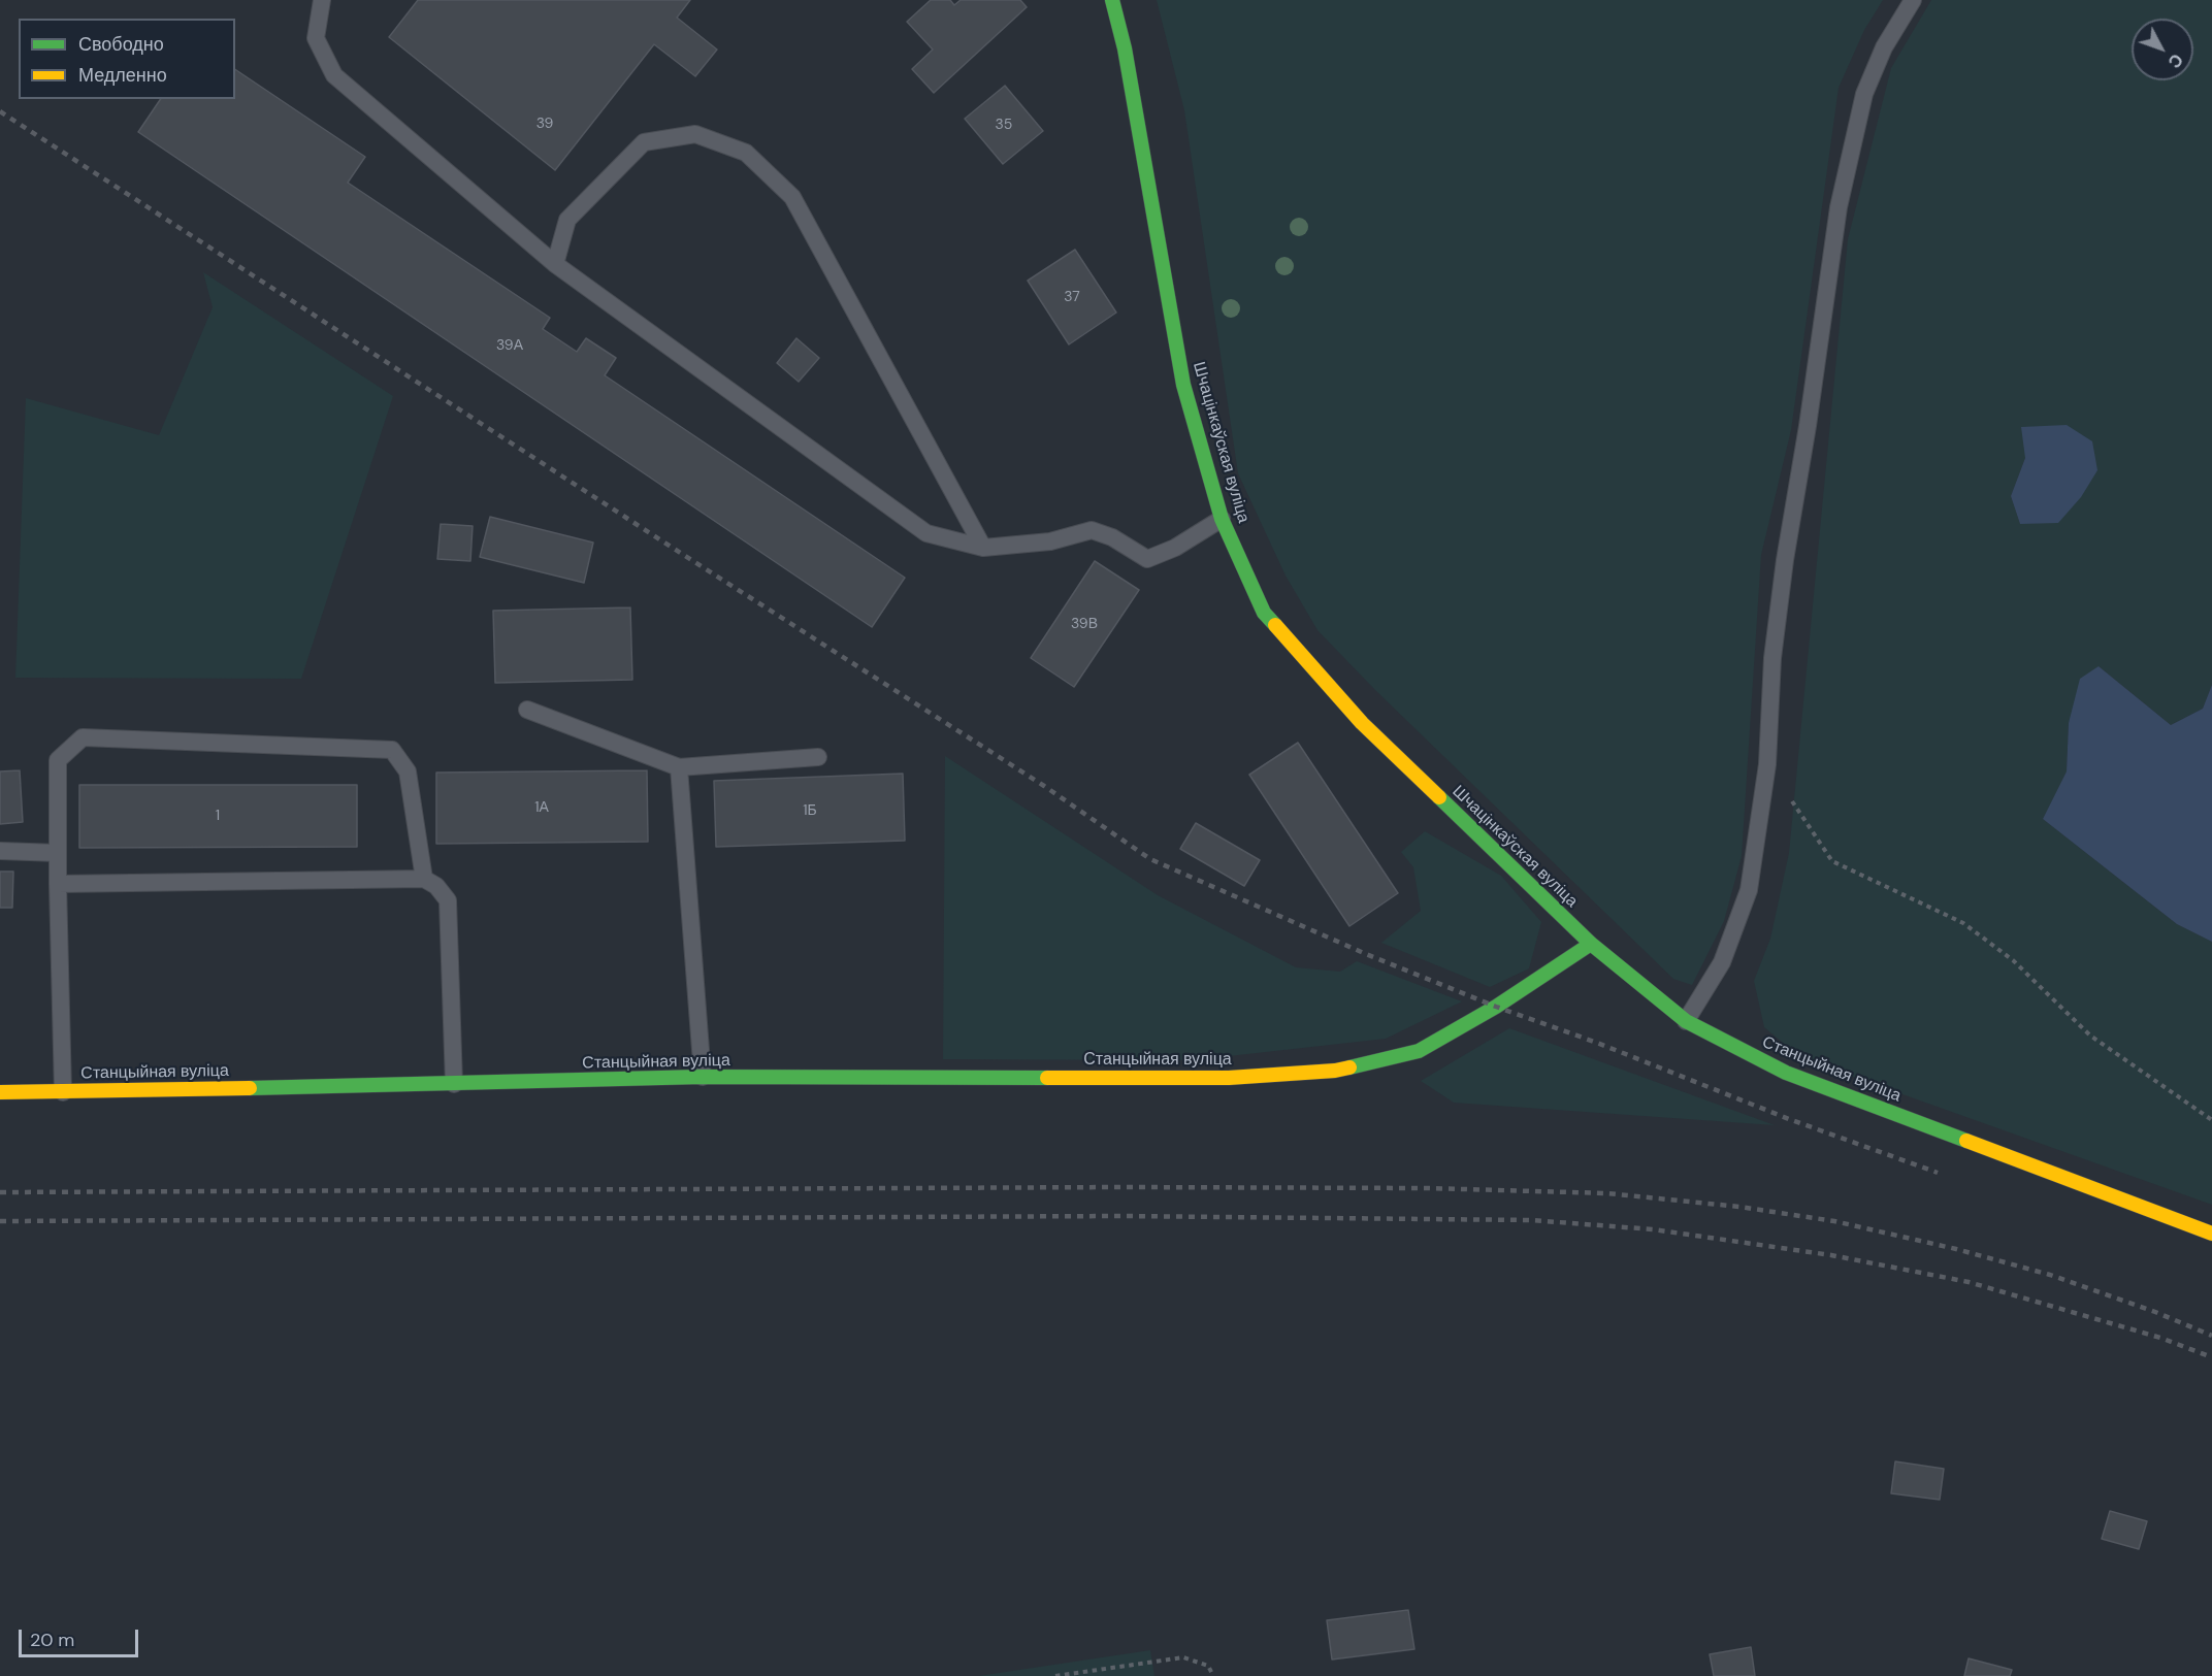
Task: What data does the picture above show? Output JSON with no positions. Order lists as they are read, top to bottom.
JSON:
{
  "streets": {
    "street": ["Шчацінкаўская вуліца", "Станцыйная вуліца"]
  },
  "crossings": [
    ["Шчацінкаўская вуліца", "Станцыйная вуліца"]
  ],
  "house_numbers": [
    "39",
    "35",
    "37",
    "39А",
    "39В",
    "1А",
    "1Б",
    "1"
  ],
  "legend": ["Свободно", "Медленно"],
  "scale_bar": "20 m",
  "north": "bottom right"
}
